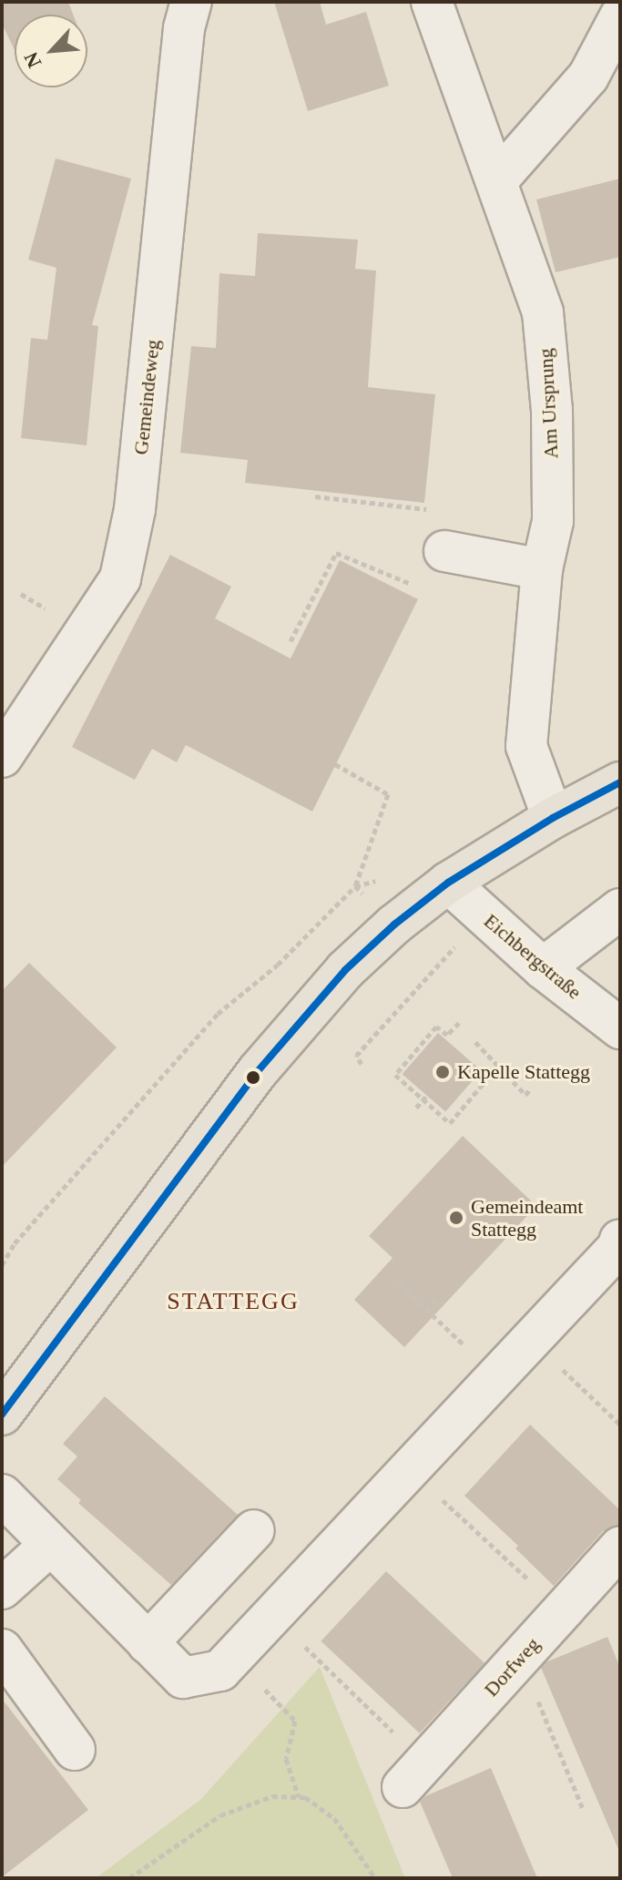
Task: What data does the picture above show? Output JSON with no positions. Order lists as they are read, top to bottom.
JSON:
{
  "streets": {
    "street": [
      "Gemeindeweg",
      "Am Ursprung",
      "Eichbergstraße",
      "Dorfweg"
    ]
  },
  "districts": ["STATTEGG"],
  "places": ["Kapelle Stattegg", "Gemeindeamt Stattegg"],
  "north": "bottom left"
}
